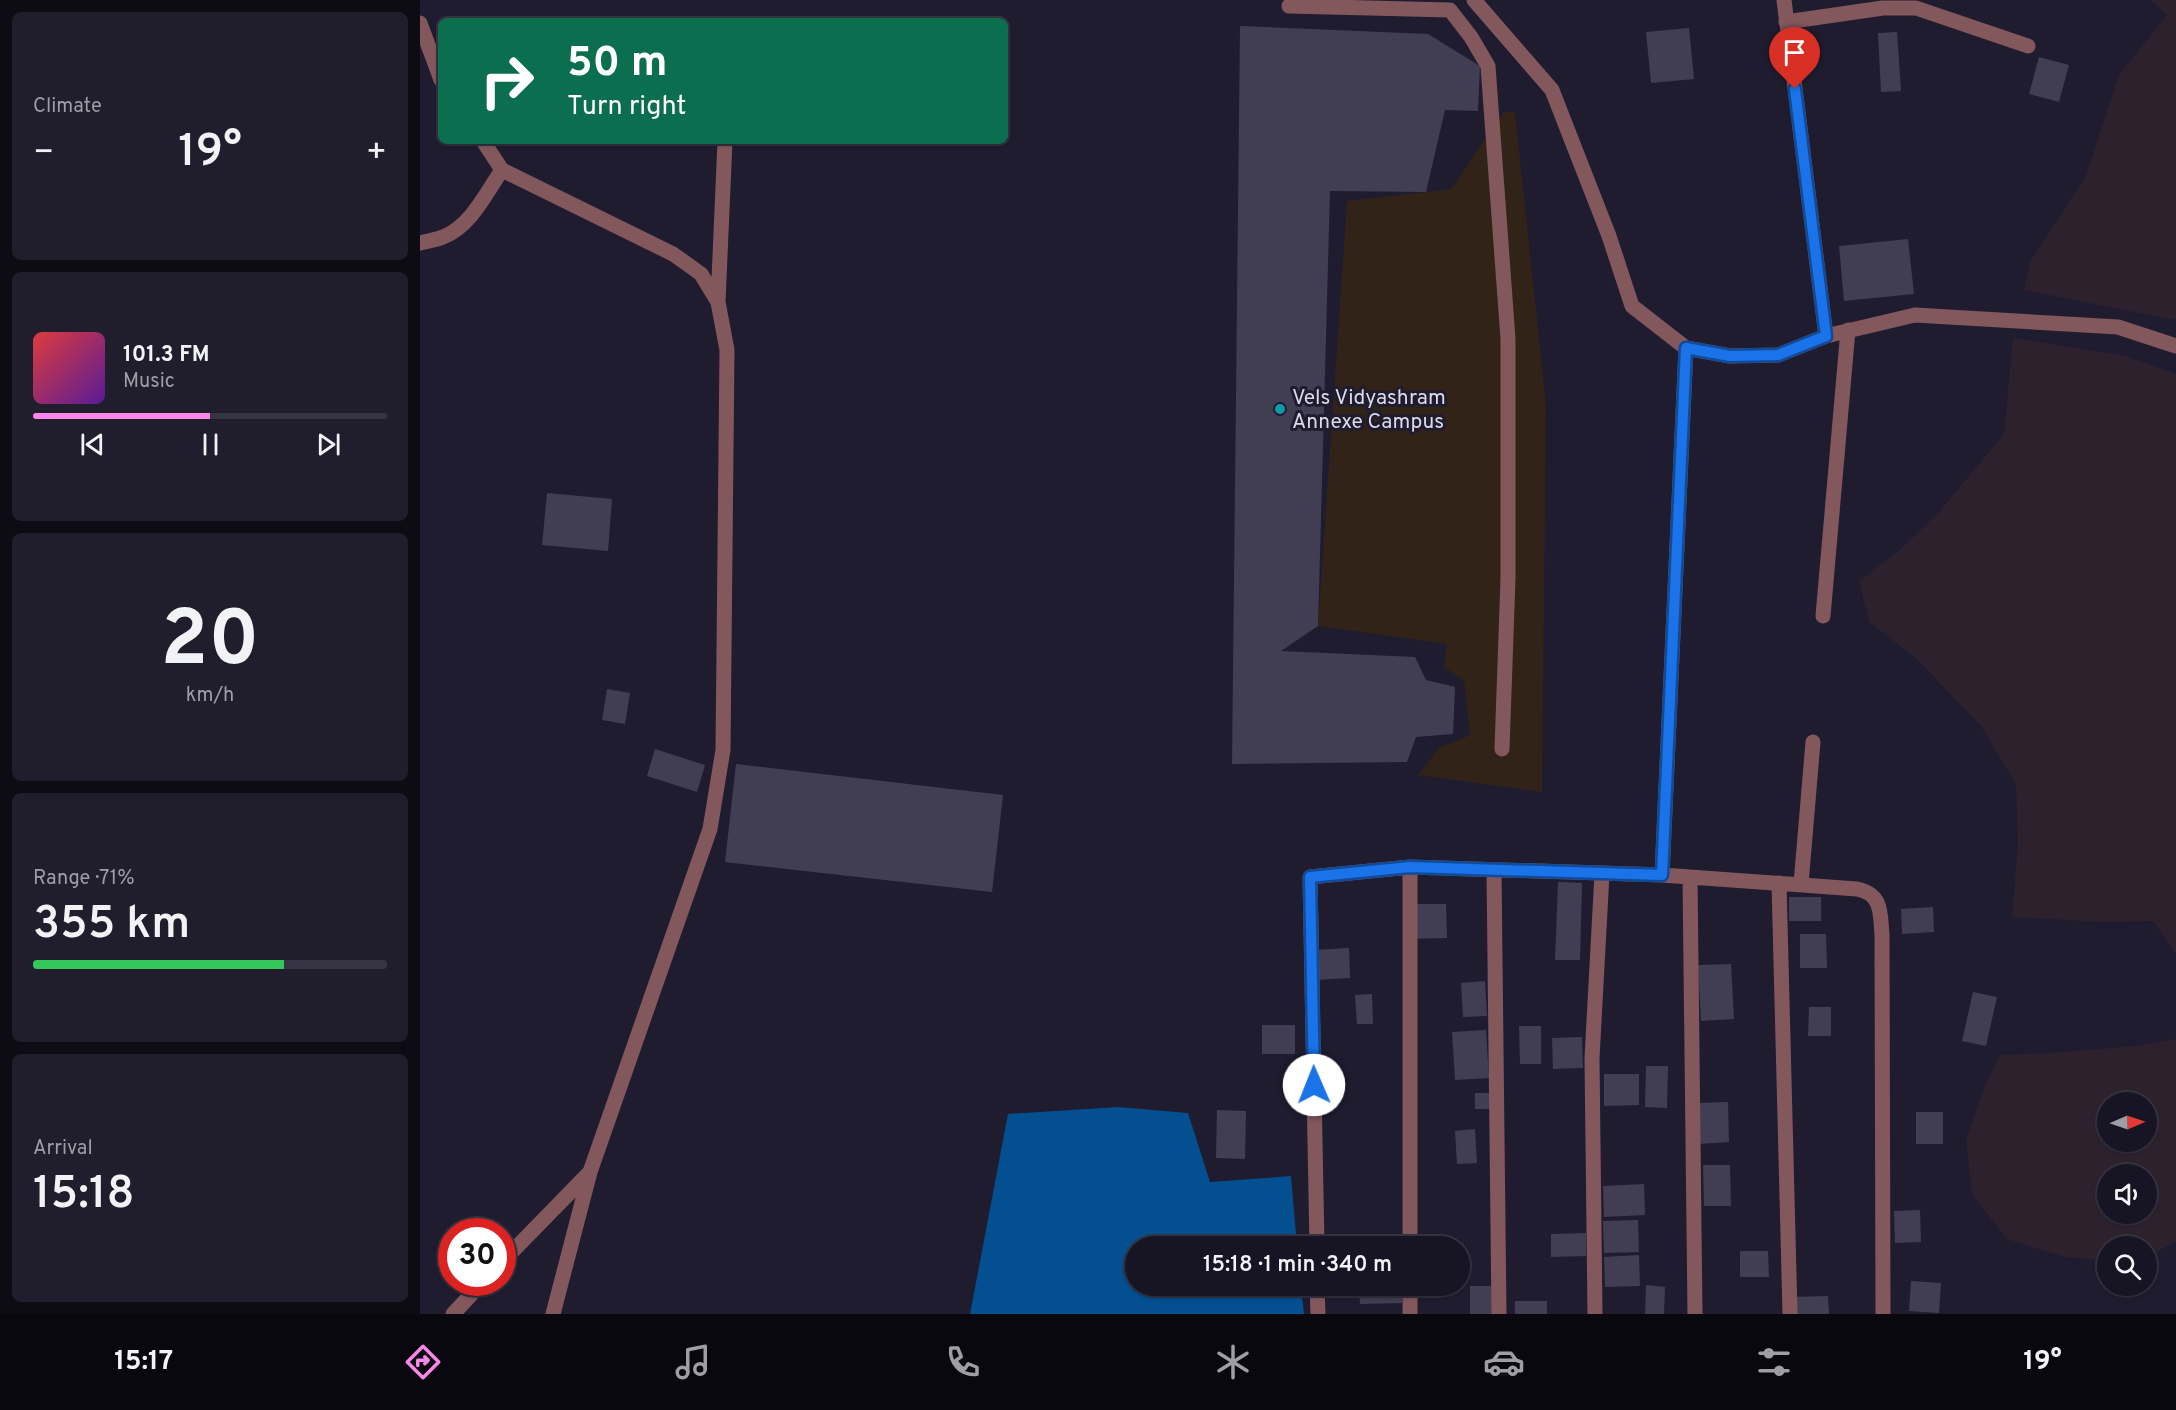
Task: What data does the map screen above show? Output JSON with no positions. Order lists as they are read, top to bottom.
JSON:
{
  "places": ["Vels Vidyashram Annexe Campus"],
  "north": "right",
  "page": {
    "tile": [
      "Climate",
      ["20", "km/h"],
      ["Range · 71%", "355 km"],
      ["Arrival", "15:18"]
    ],
    "turn": ["50 m", "Turn right"],
    "heat": ["−", "19°", "+"],
    "song": ["101.3 FM", "Music"],
    "limit": "30",
    "trip": "15:18 · 1 min · 340 m",
    "tabs": ["15:17", "19°"]
  }
}
